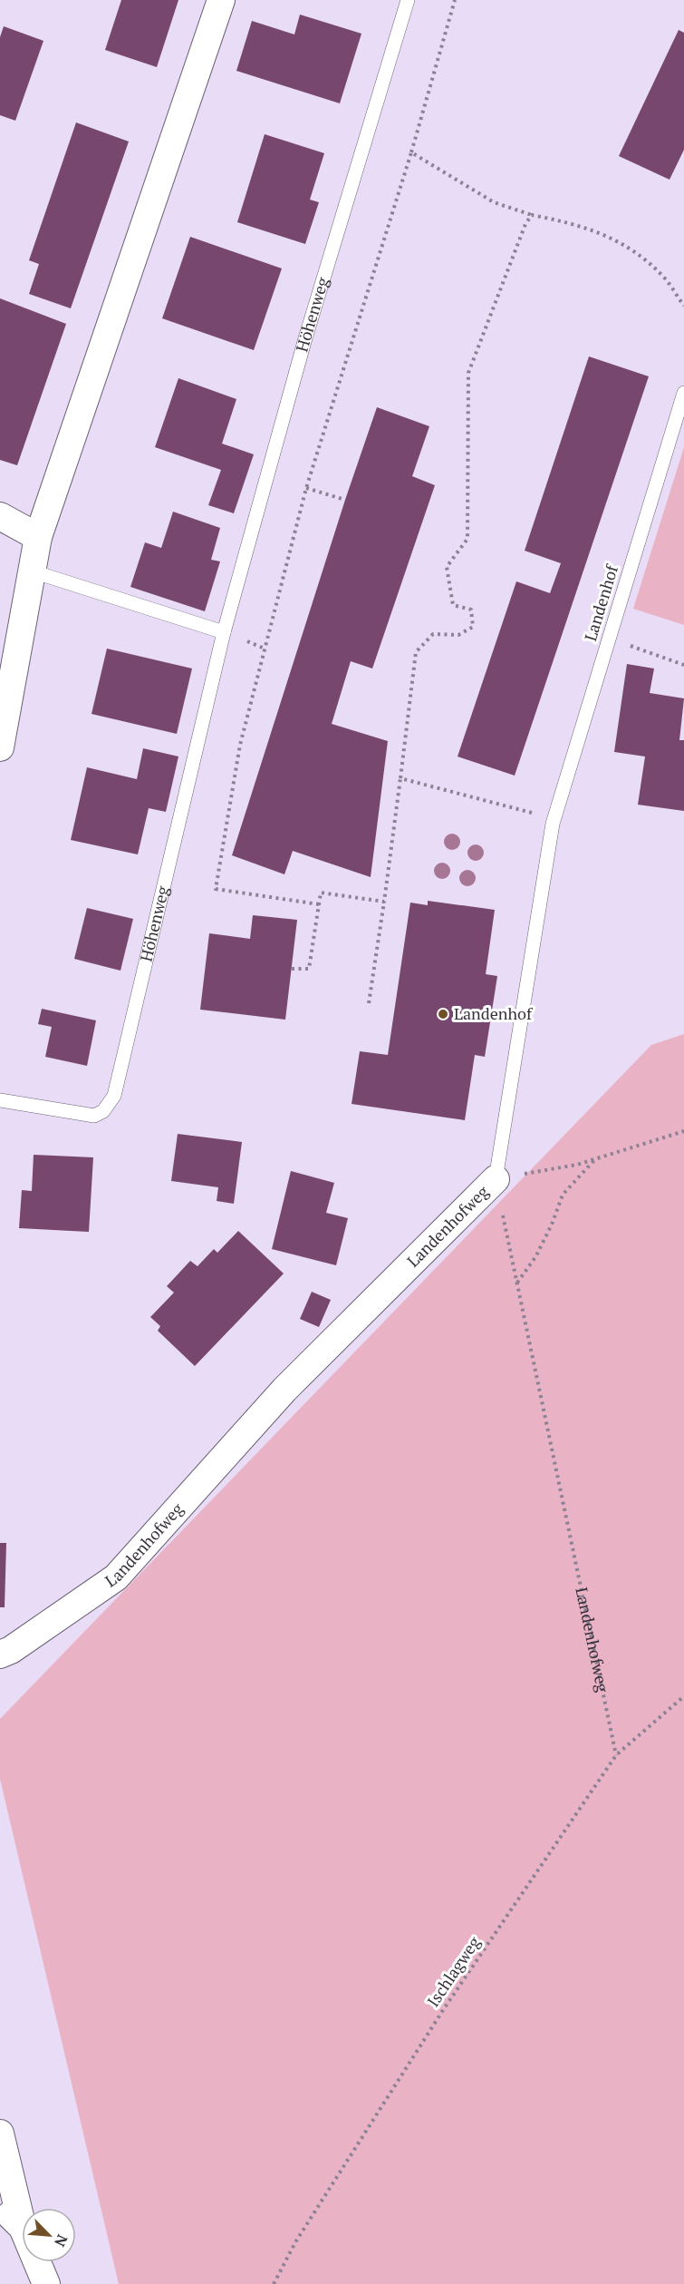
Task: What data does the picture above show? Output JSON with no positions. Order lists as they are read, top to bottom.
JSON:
{
  "streets": {
    "street": ["Landenhofweg"],
    "lane": ["Höhenweg", "Landenhof"],
    "path": ["Ischlagweg"]
  },
  "crossings": [
    ["Landenhof", "Landenhofweg"],
    ["Landenhofweg", "Ischlagweg"]
  ],
  "places": ["Landenhof"],
  "north": "bottom right"
}
